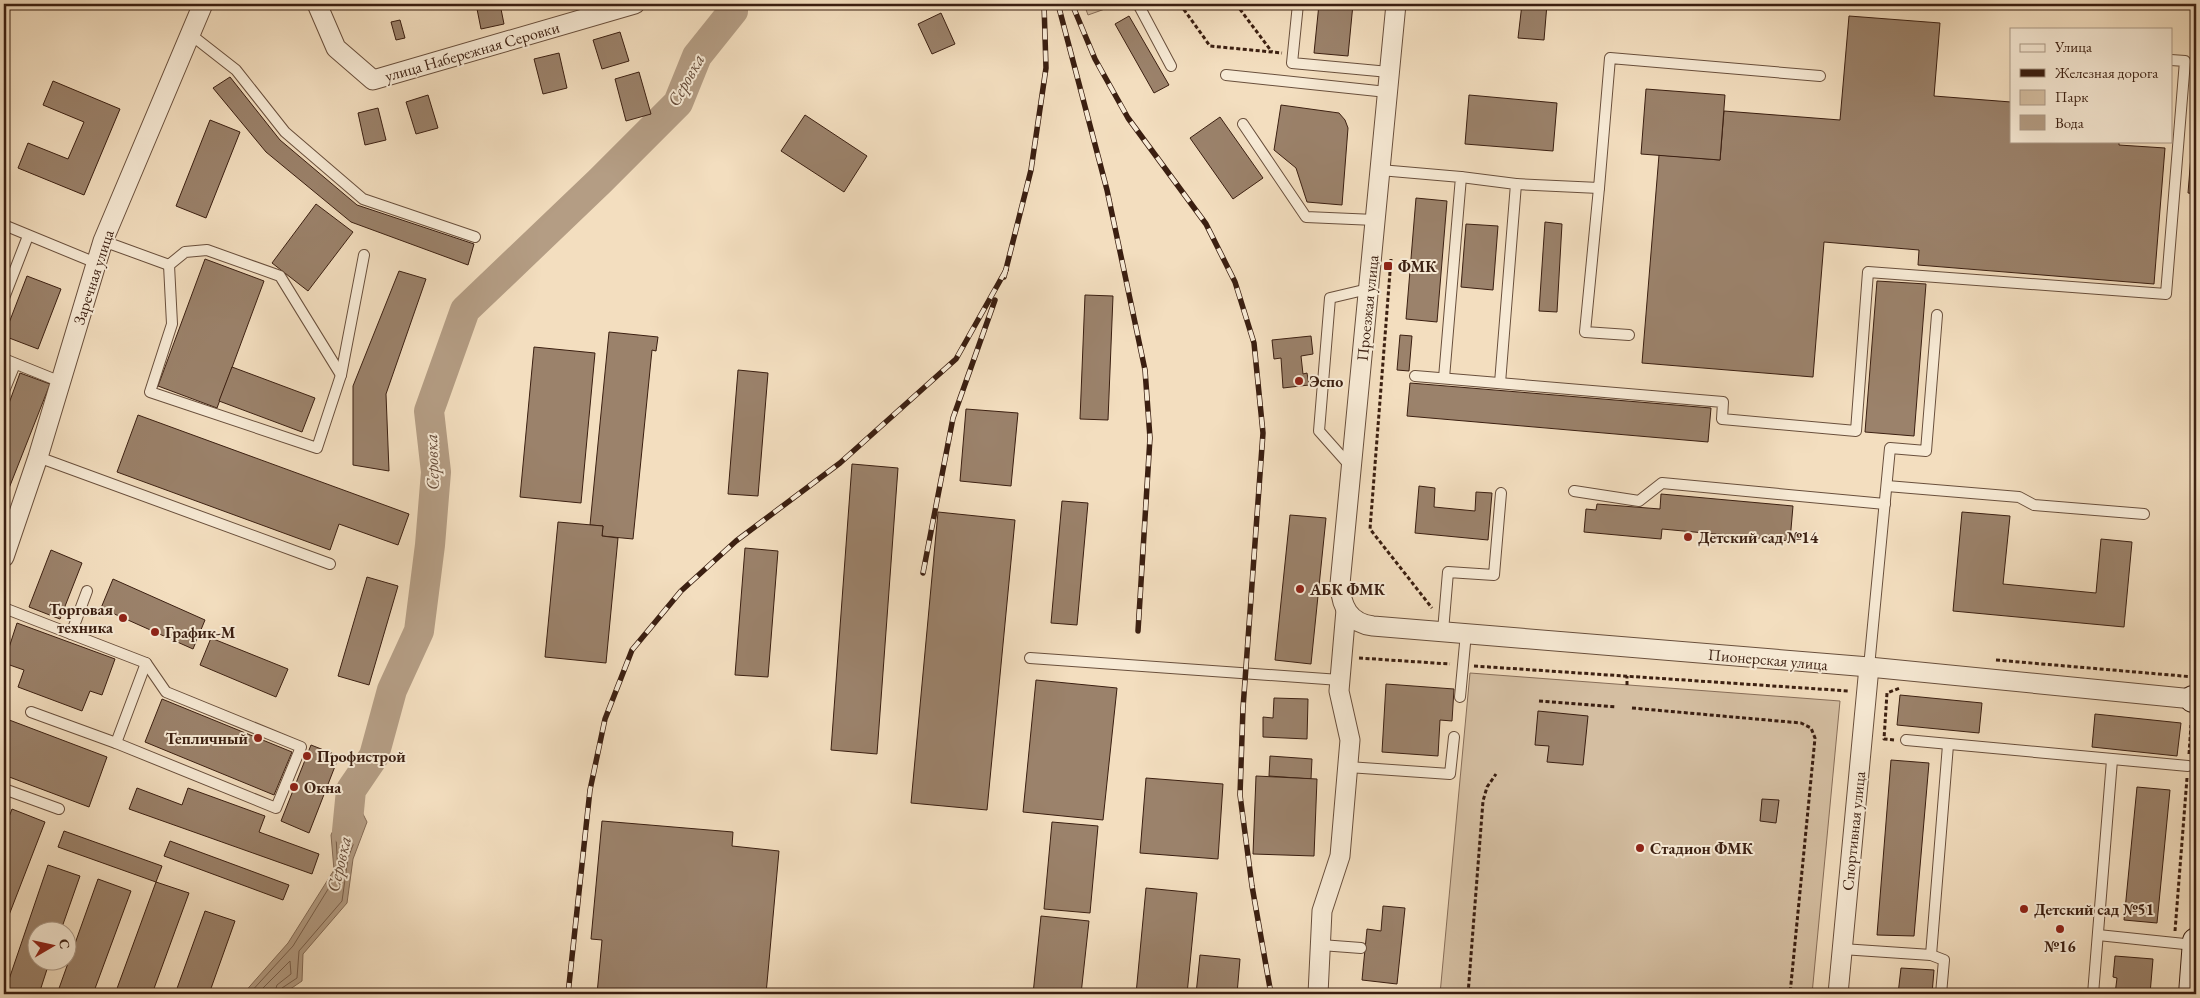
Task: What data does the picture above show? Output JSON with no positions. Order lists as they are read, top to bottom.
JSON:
{
  "streets": {
    "street": [
      "улица Набережная Серовки",
      "Заречная улица",
      "Проезжая улица",
      "Пионерская улица",
      "Спортивная улица"
    ]
  },
  "crossings": [
    ["Проезжая улица", "Пионерская улица"],
    ["Пионерская улица", "Спортивная улица"]
  ],
  "water": ["Серовка"],
  "places": {
    "transit": ["ФМК"],
    "other": [
      "Эспо",
      "Детский сад №14",
      "АБК ФМК",
      "Торговая техника",
      "График-М",
      "Тепличный",
      "Профистрой",
      "Окна",
      "Стадион ФМК",
      "Детский сад №51",
      "№16"
    ]
  },
  "legend": [
    "Улица",
    "Железная дорога",
    "Парк",
    "Вода"
  ],
  "north": "right"
}
